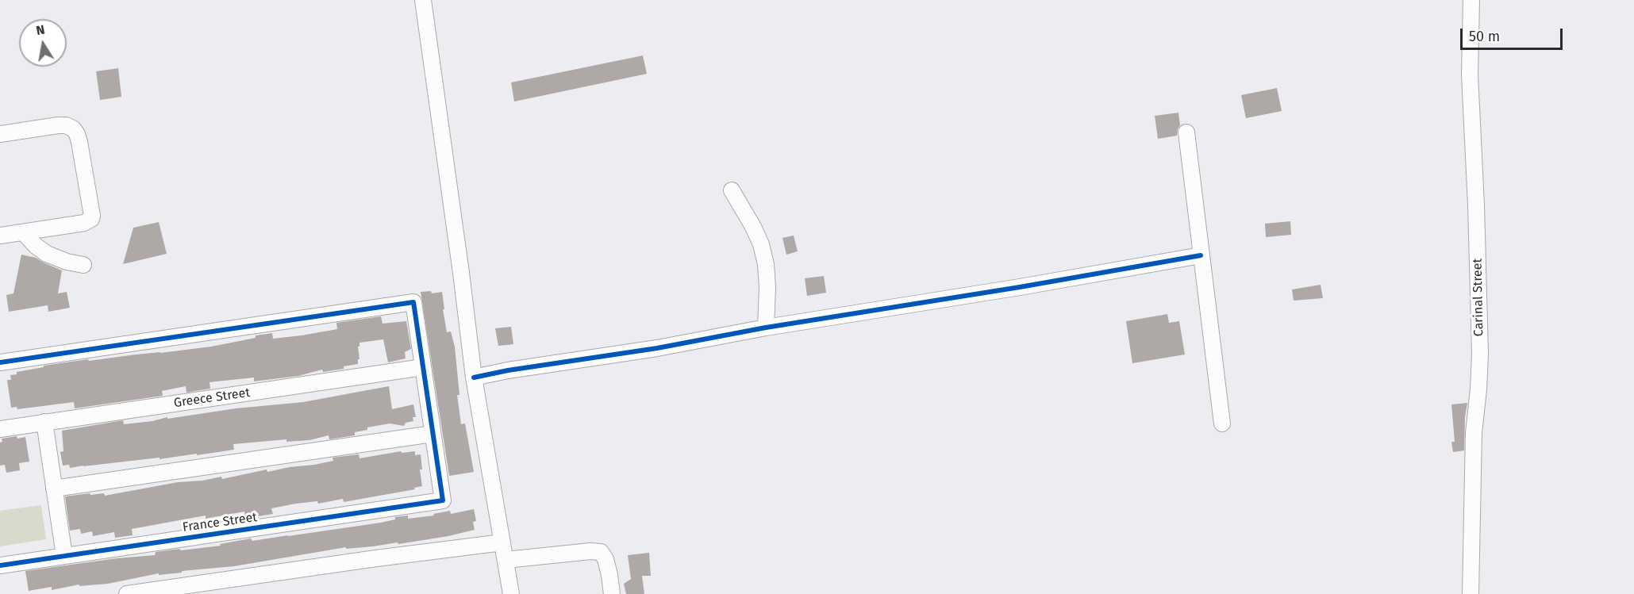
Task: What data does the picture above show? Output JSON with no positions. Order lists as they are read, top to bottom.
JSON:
{
  "streets": {
    "street": ["Carinal Street", "Greece Street", "France Street"]
  },
  "scale_bar": "50 m",
  "north": "top"
}
